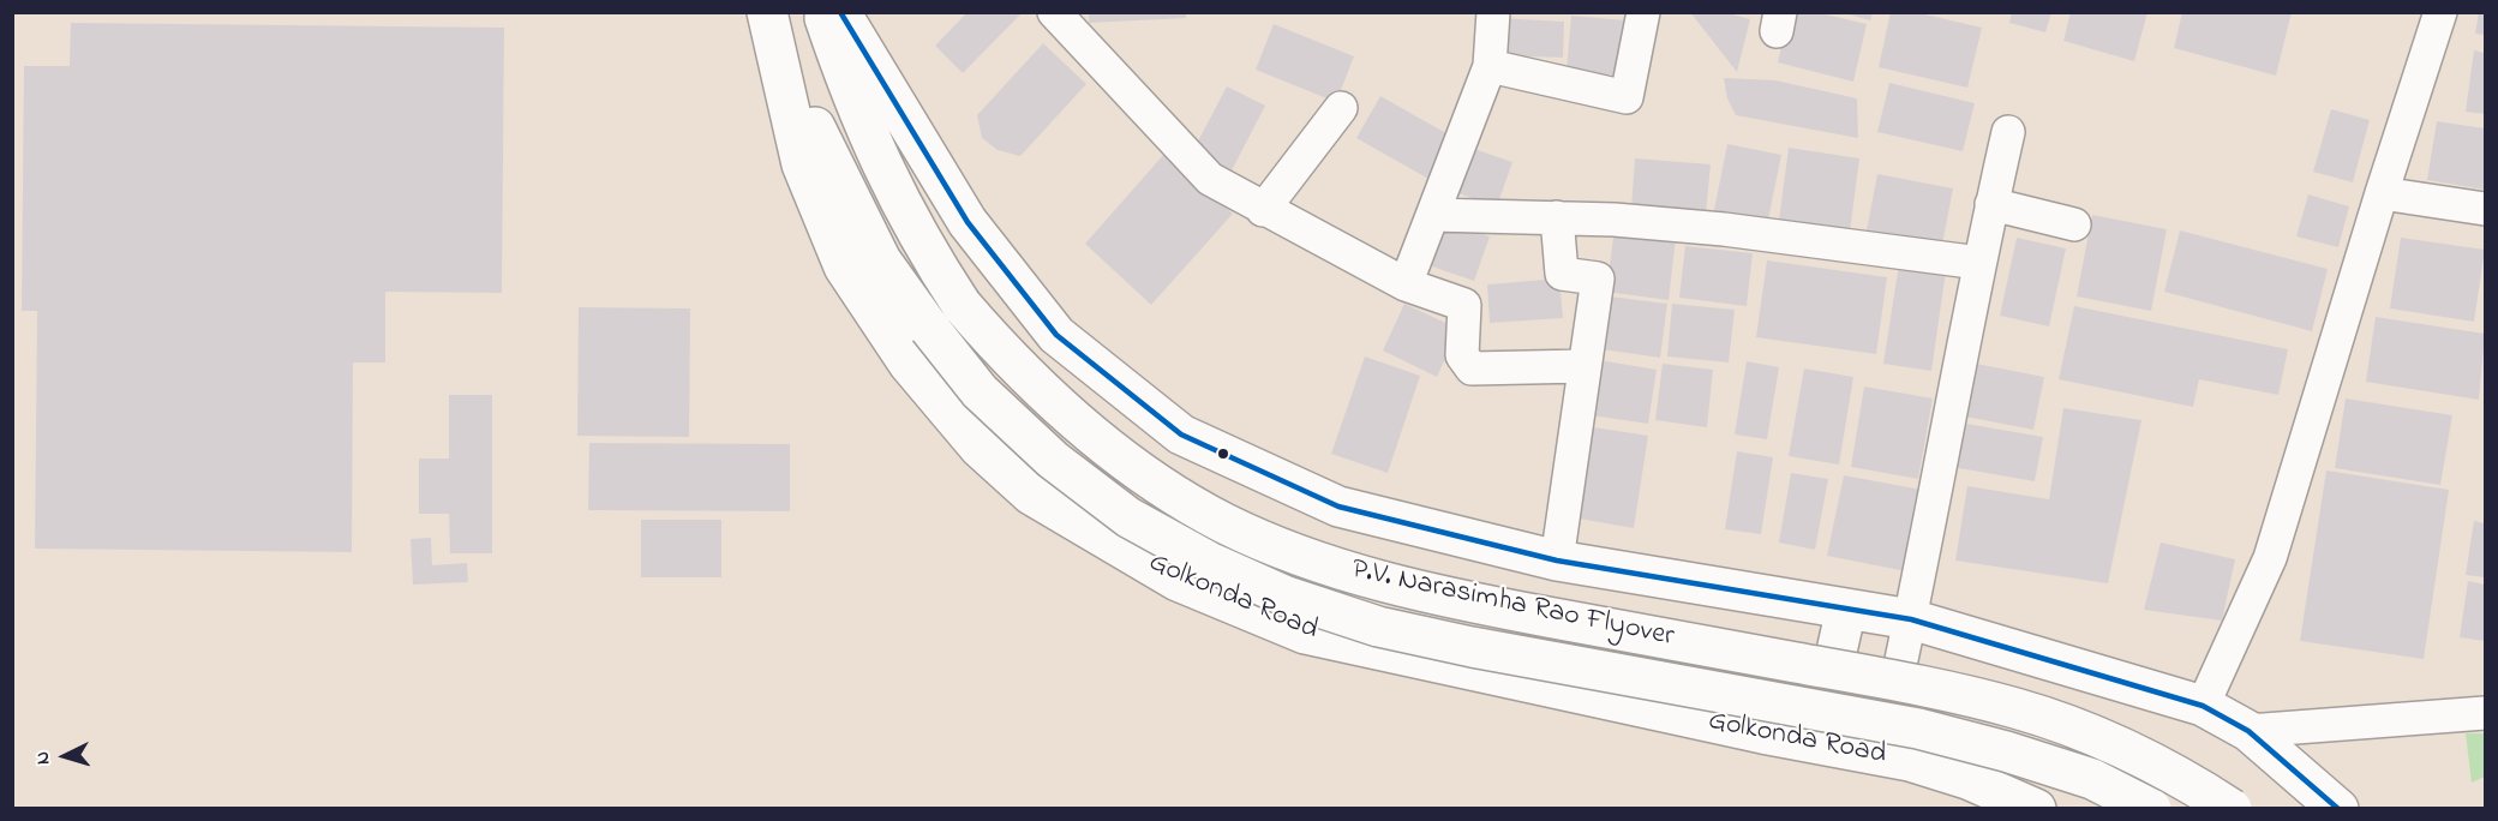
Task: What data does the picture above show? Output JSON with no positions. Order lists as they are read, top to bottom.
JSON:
{
  "streets": {
    "highway": ["Golkonda Road", "P.V. Narasimha Rao Flyover"]
  },
  "crossings": [
    ["Golkonda Road", "P.V. Narasimha Rao Flyover"]
  ],
  "north": "left"
}
